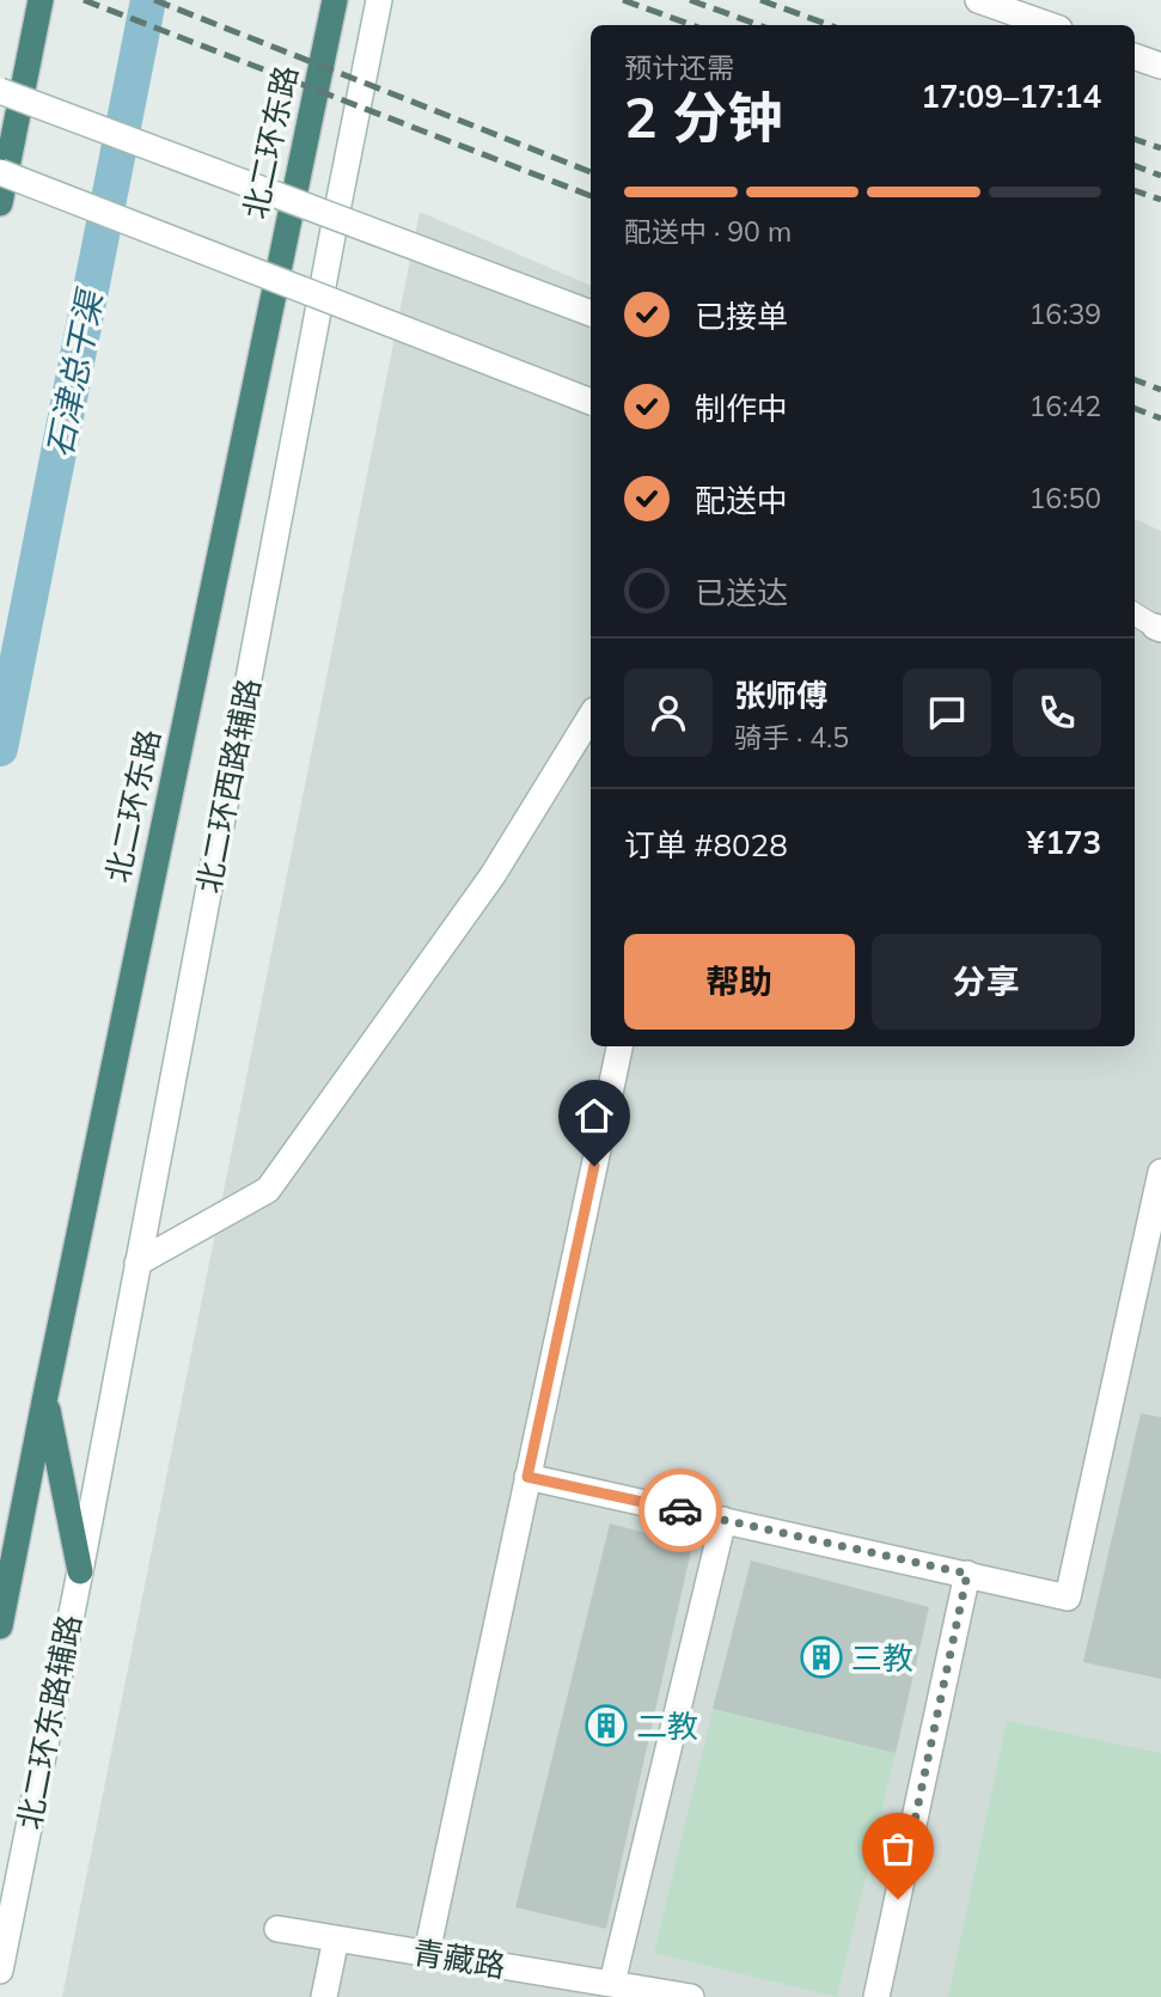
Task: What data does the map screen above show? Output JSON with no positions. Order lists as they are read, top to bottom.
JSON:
{
  "streets": {
    "highway": ["北二环东路"],
    "main road": ["北二环西路辅路", "北二环东路辅路", "青藏路"]
  },
  "crossings": [
    ["北二环西路辅路", "北二环东路辅路"]
  ],
  "water": ["石津总干渠"],
  "places": {
    "building": ["三教", "二教"]
  },
  "page": {
    "heading": ["2 分钟", "预计还需", "17:09–17:14"],
    "panel": [
      "张师傅",
      "骑手 · 4.5",
      "订单 #8028",
      "¥173"
    ],
    "bar": "配送中 · 90 m",
    "list": [
      ["已接单", "16:39"],
      ["制作中", "16:42"],
      ["配送中", "16:50"],
      "已送达"
    ],
    "buttons": ["帮助", "分享"]
  }
}
